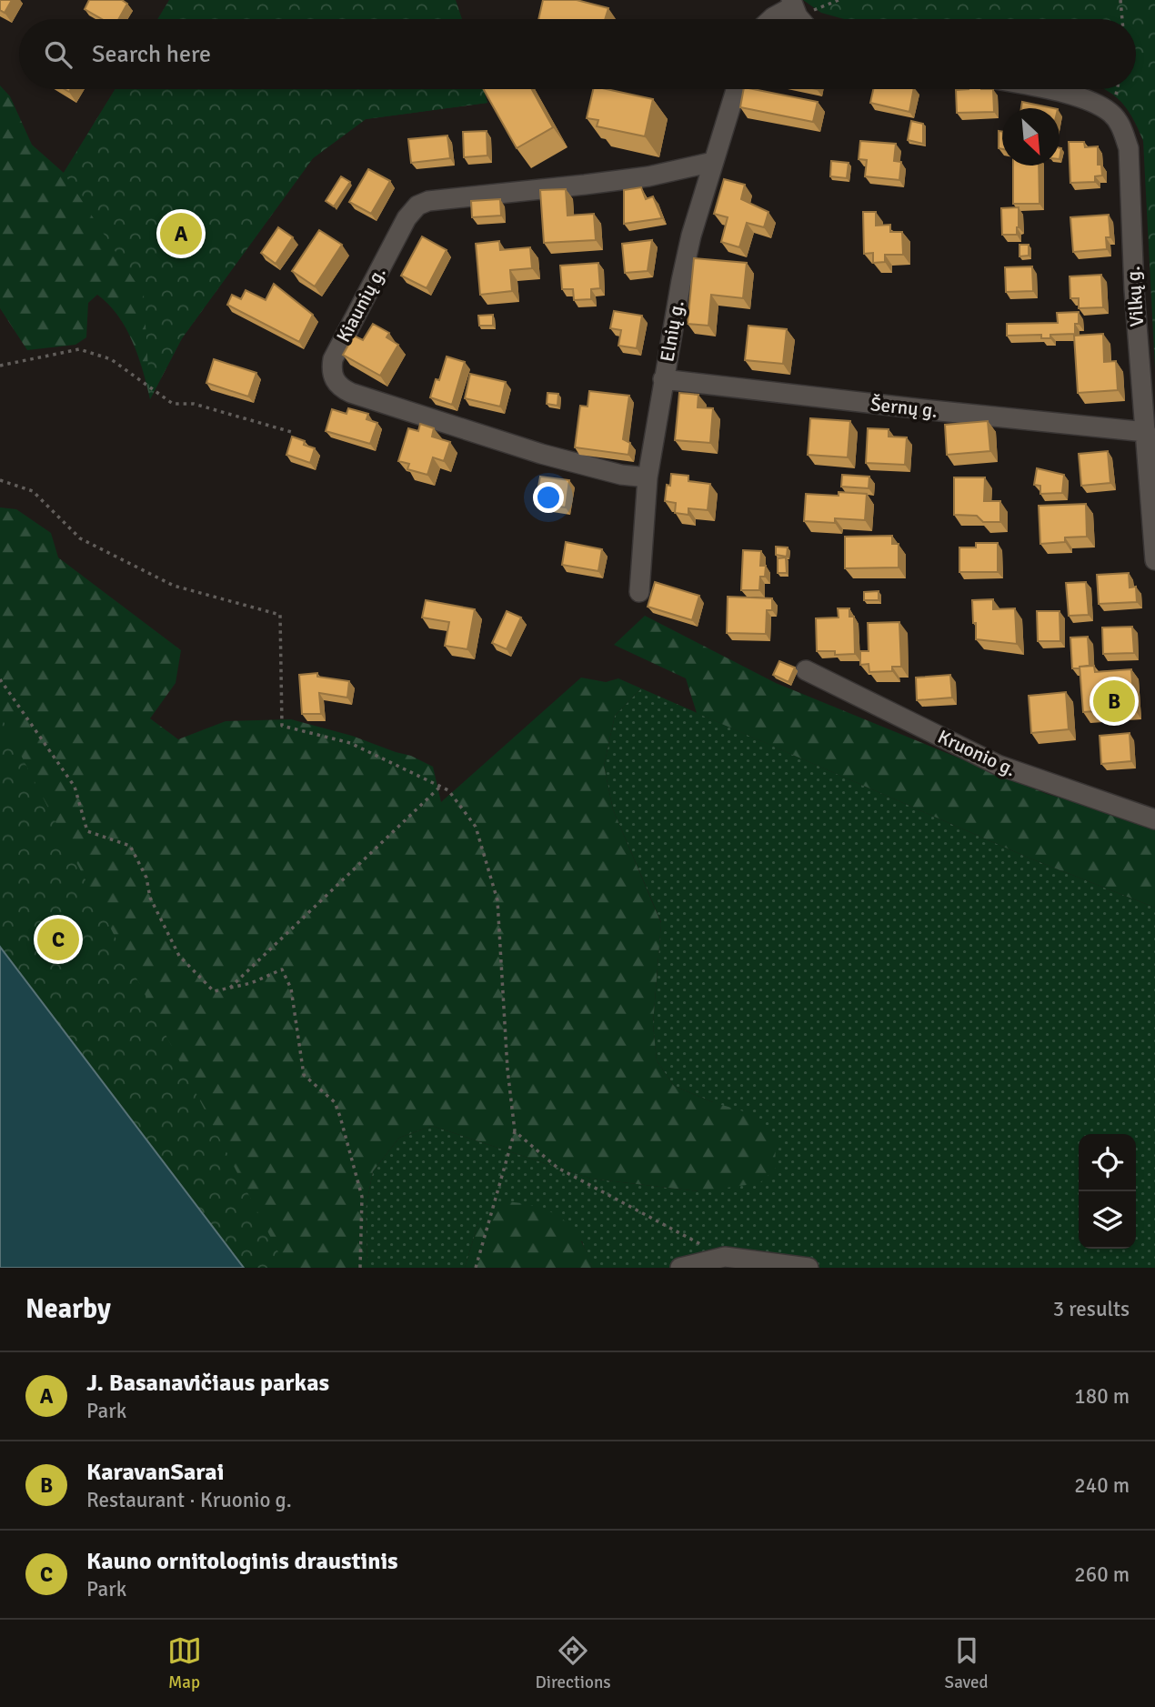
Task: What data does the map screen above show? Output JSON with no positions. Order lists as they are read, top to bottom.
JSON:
{
  "streets": {
    "street": [
      "Vilkų g.",
      "Kiaunių g.",
      "Elnių g.",
      "Šernų g.",
      "Kruonio g."
    ]
  },
  "crossings": [
    ["Vilkų g.", "Šernų g."],
    ["Kiaunių g.", "Elnių g."],
    ["Elnių g.", "Šernų g."]
  ],
  "north": "bottom right",
  "page": {
    "search": "Search here",
    "pins": ["A", "B", "C"],
    "heading": ["Nearby", "3 results"],
    "list": [
      {
        "mark": "A",
        "name": "J. Basanavičiaus parkas",
        "note": "Park",
        "value": "180 m"
      },
      {
        "mark": "B",
        "name": "KaravanSarai",
        "note": "Restaurant · Kruonio g.",
        "value": "240 m"
      },
      {
        "mark": "C",
        "name": "Kauno ornitologinis draustinis",
        "note": "Park",
        "value": "260 m"
      }
    ],
    "nav": ["Map", "Directions", "Saved"]
  }
}
